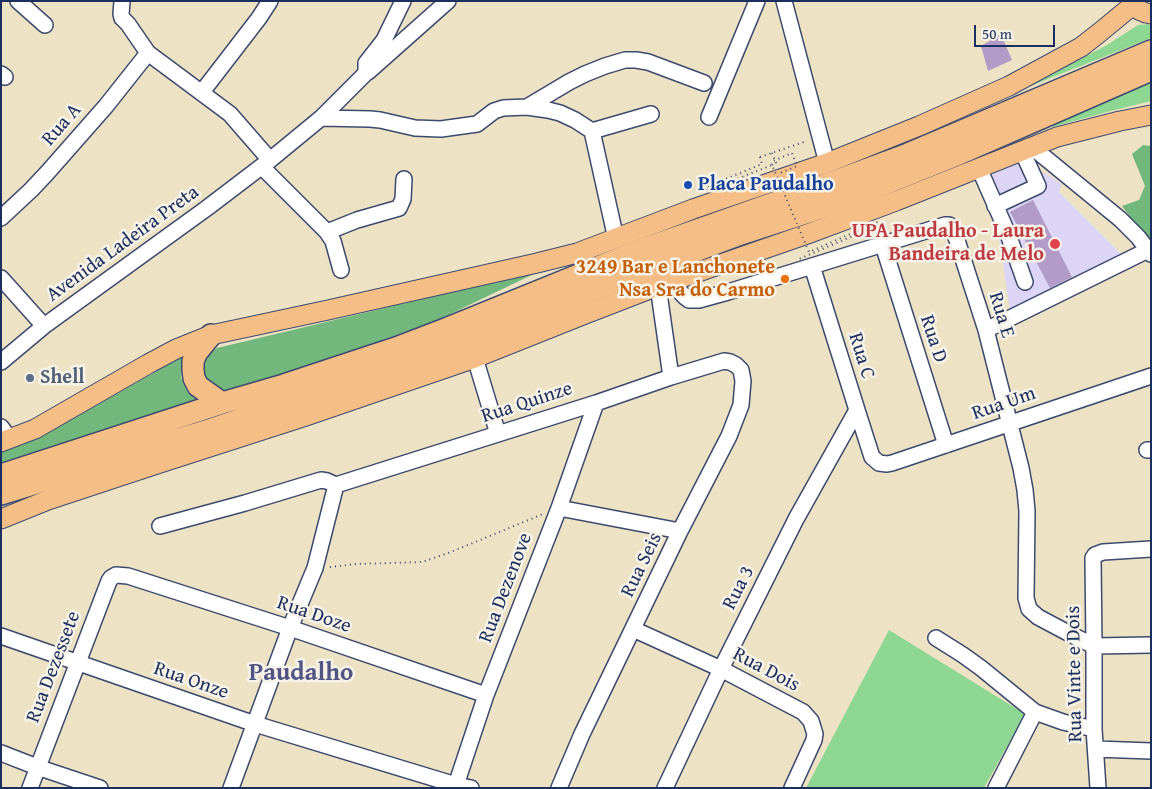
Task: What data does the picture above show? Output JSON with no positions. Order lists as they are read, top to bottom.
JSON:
{
  "streets": {
    "street": [
      "Rua A",
      "Avenida Ladeira Preta",
      "Rua E",
      "Rua D",
      "Rua C",
      "Rua Quinze",
      "Rua Um",
      "Rua Seis",
      "Rua Dezenove",
      "Rua 3",
      "Rua Doze",
      "Rua Dezessete",
      "Rua Dois",
      "Rua Vinte e Dois",
      "Rua Onze"
    ]
  },
  "crossings": [
    ["Rua E", "Rua D"],
    ["Rua E", "Rua Um"],
    ["Rua E", "Rua Vinte e Dois"],
    ["Rua D", "Rua Um"],
    ["Rua C", "Rua Um"],
    ["Rua C", "Rua 3"],
    ["Rua Quinze", "Rua Seis"],
    ["Rua Quinze", "Rua Dezenove"],
    ["Rua Seis", "Rua Dois"],
    ["Rua Dezenove", "Rua Doze"],
    ["Rua Dezenove", "Rua Onze"],
    ["Rua 3", "Rua Dois"],
    ["Rua Doze", "Rua Dezessete"],
    ["Rua Dezessete", "Rua Onze"]
  ],
  "districts": ["Paudalho"],
  "places": [
    "Placa Paudalho",
    "UPA Paudalho - Laura Bandeira de Melo",
    "3249 Bar e Lanchonete Nsa Sra do Carmo",
    "Shell"
  ],
  "scale_bar": "50 m"
}
